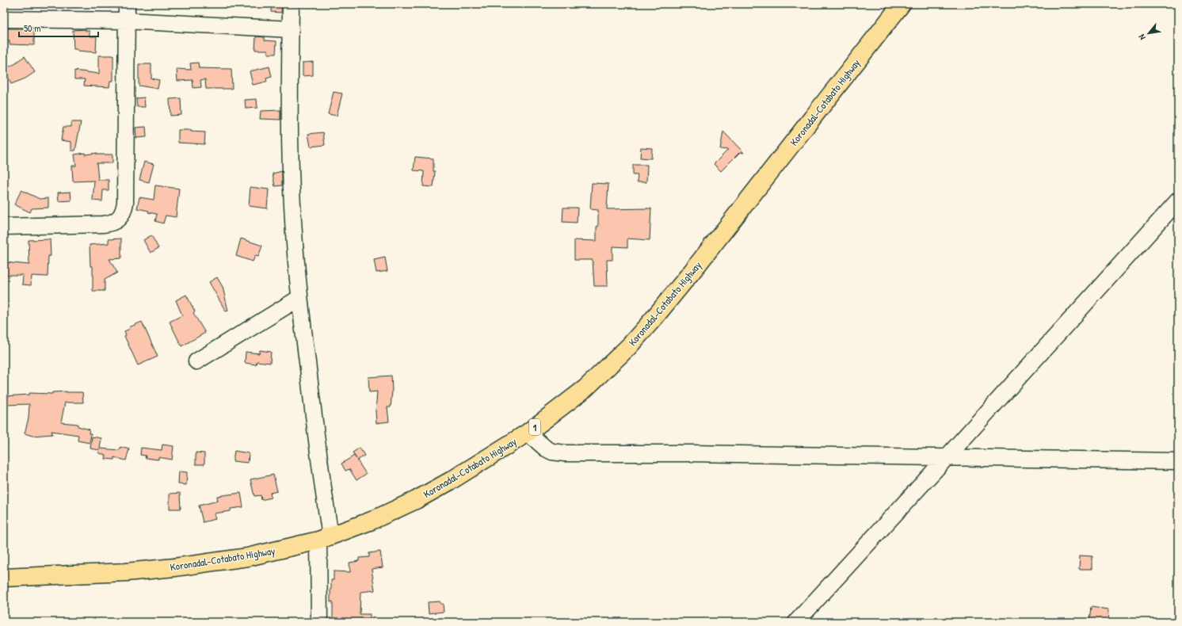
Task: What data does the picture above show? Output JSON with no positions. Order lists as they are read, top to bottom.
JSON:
{
  "streets": {
    "highway": ["Koronadal-Cotabato Highway", "1"]
  },
  "scale_bar": "50 m",
  "north": "bottom left"
}
